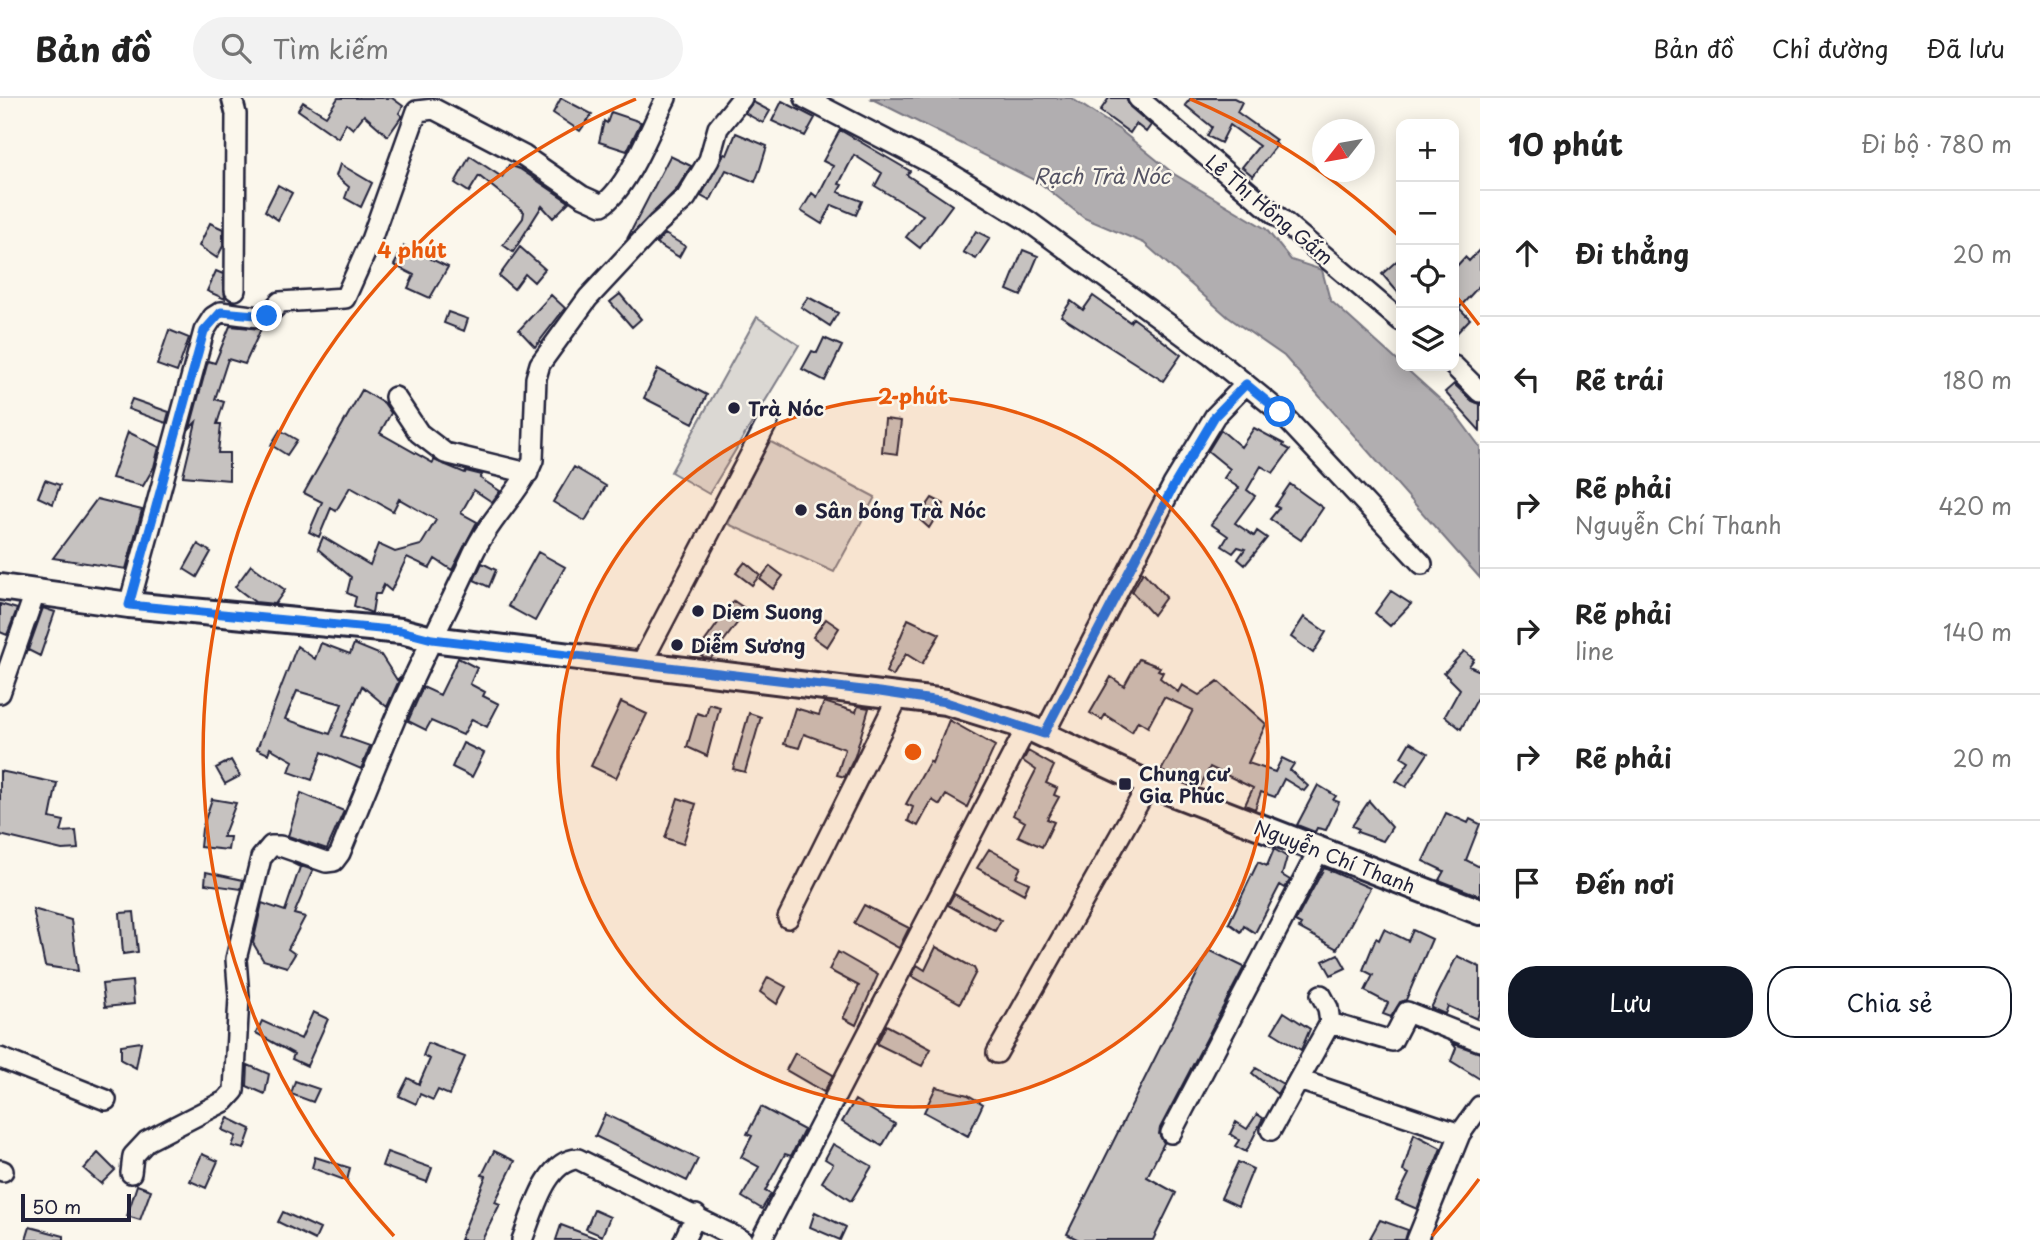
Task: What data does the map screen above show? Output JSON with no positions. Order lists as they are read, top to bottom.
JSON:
{
  "streets": {
    "main road": ["Nguyễn Chí Thanh"],
    "street": ["Lê Thị Hồng Gấm"]
  },
  "water": ["Rạch Trà Nóc"],
  "places": {
    "other": [
      "Trà Nóc",
      "Sân bóng Trà Nóc",
      "Diem Suong",
      "Diễm Sương"
    ],
    "transit": ["Chung cư Gia Phúc"]
  },
  "scale_bar": "50 m",
  "north": "bottom left",
  "page": {
    "header": "Bản đồ",
    "search": "Tìm kiếm",
    "nav": ["Bản đồ", "Chỉ đường", "Đã lưu"],
    "heading": ["10 phút", "Đi bộ · 780 m"],
    "map_buttons": ["+", "−"],
    "list": [
      ["Đi thẳng", "20 m"],
      ["Rẽ trái", "180 m"],
      ["Rẽ phải", "Nguyễn Chí Thanh", "420 m"],
      ["Rẽ phải", "line", "140 m"],
      ["Rẽ phải", "20 m"],
      "Đến nơi"
    ],
    "buttons": ["Lưu", "Chia sẻ"],
    "scale": "50 m"
  },
  "rings": ["4 phút", "2 phút"]
}
